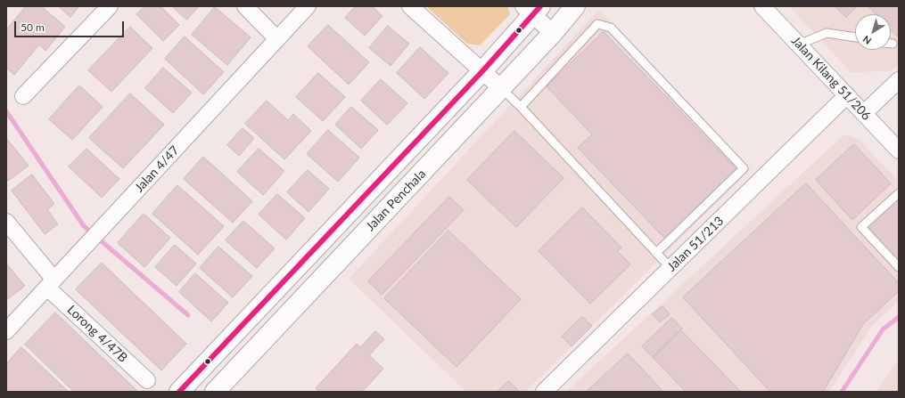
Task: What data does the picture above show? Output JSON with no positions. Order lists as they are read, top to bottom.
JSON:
{
  "streets": {
    "main road": ["Jalan Penchala"],
    "street": [
      "Jalan Kilang 51/206",
      "Jalan 4/47",
      "Jalan 51/213",
      "Lorong 4/47B"
    ]
  },
  "crossings": [
    ["Jalan Kilang 51/206", "Jalan 51/213"],
    ["Jalan 4/47", "Lorong 4/47B"]
  ],
  "scale_bar": "50 m",
  "north": "bottom left"
}
